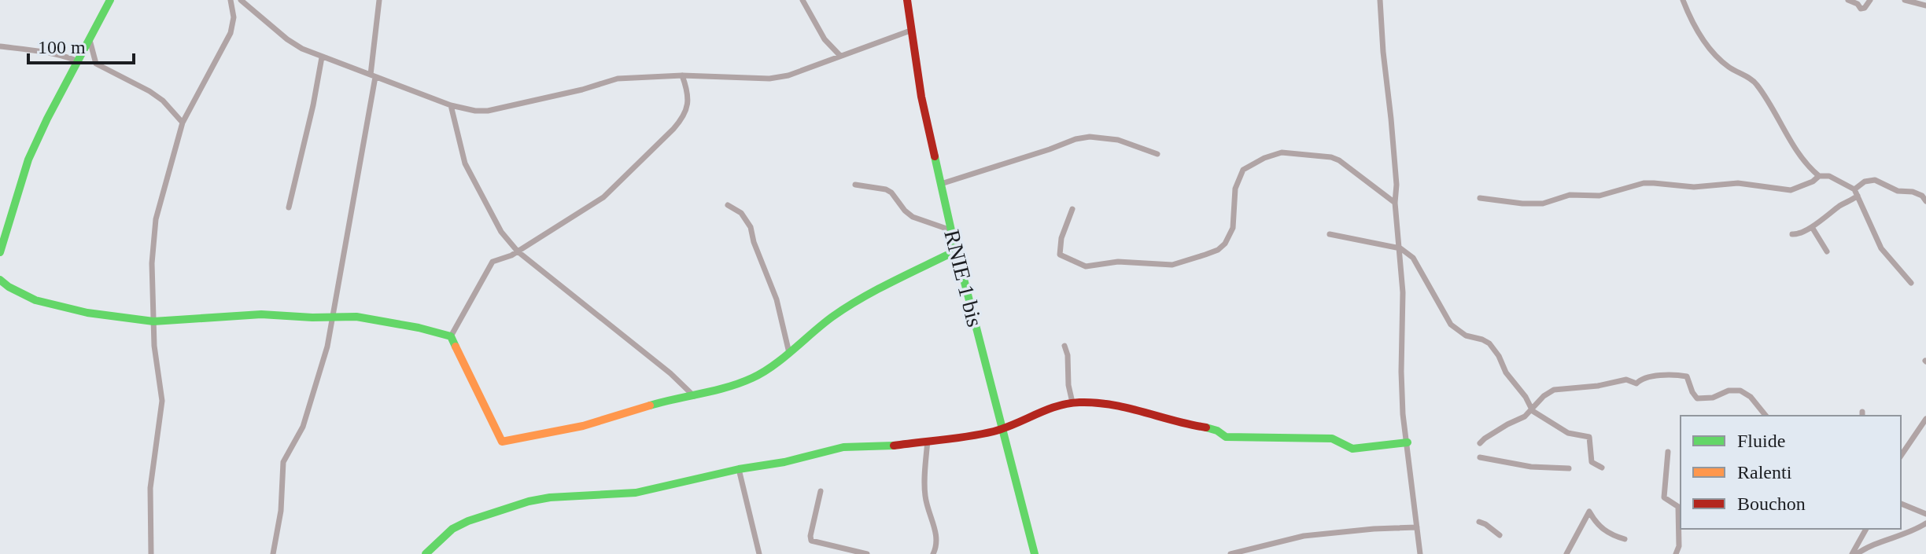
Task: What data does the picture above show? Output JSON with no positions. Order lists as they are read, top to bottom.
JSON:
{
  "streets": {
    "street": ["RNIE 1 bis"]
  },
  "legend": ["Fluide", "Ralenti", "Bouchon"],
  "scale_bar": "100 m"
}
